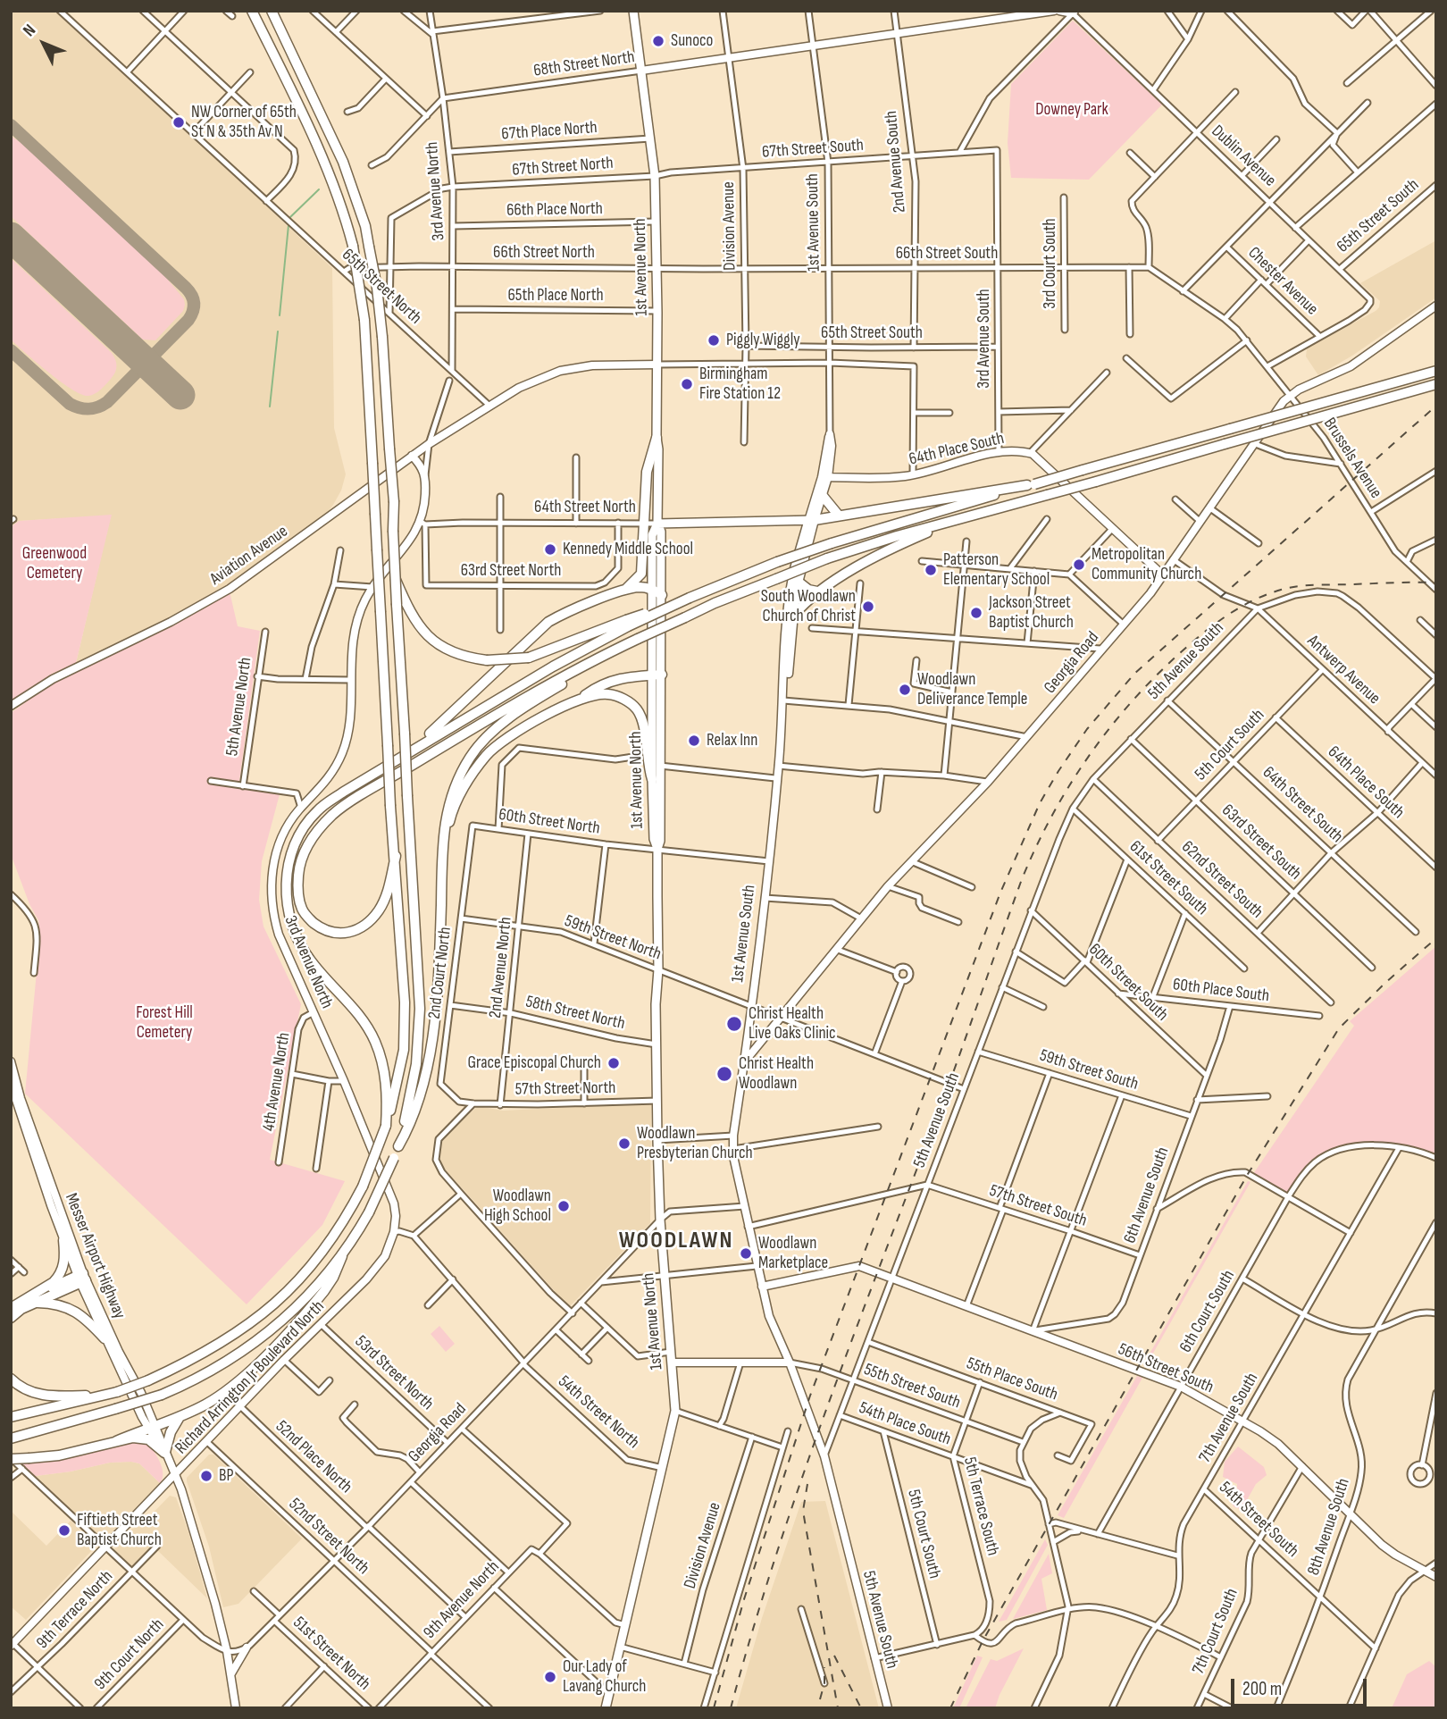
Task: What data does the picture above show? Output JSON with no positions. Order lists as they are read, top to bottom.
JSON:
{
  "streets": {
    "main road": ["1st Avenue South", "1st Avenue North", "64th Street North"],
    "street": [
      "68th Street North",
      "67th Place North",
      "67th Street South",
      "Dublin Avenue",
      "2nd Avenue South",
      "67th Street North",
      "3rd Avenue North",
      "66th Place North",
      "65th Street South",
      "Division Avenue",
      "66th Street North",
      "66th Street South",
      "3rd Court South",
      "Chester Avenue",
      "65th Street North",
      "65th Place North",
      "3rd Avenue South",
      "64th Place South",
      "Brussels Avenue",
      "Aviation Avenue",
      "63rd Street North",
      "5th Avenue South",
      "Georgia Road",
      "Antwerp Avenue",
      "5th Avenue North",
      "5th Court South",
      "64th Street South",
      "60th Street North",
      "63rd Street South",
      "61st Street South",
      "62nd Street South",
      "59th Street North",
      "2nd Avenue North",
      "2nd Court North",
      "60th Street South",
      "60th Place South",
      "58th Street North",
      "59th Street South",
      "4th Avenue North",
      "57th Street North",
      "6th Avenue South",
      "57th Street South",
      "Messer Airport Highway",
      "6th Court South",
      "56th Street South",
      "53rd Street North",
      "Richard Arrington Jr Boulevard North",
      "55th Place South",
      "55th Street South",
      "54th Street North",
      "7th Avenue South",
      "54th Place South",
      "52nd Place North",
      "5th Terrace South",
      "54th Street South",
      "8th Avenue South",
      "52nd Street North",
      "9th Avenue North",
      "9th Terrace North",
      "7th Court South",
      "51st Street North",
      "9th Court North"
    ]
  },
  "crossings": [
    ["68th Street North", "2nd Avenue South"],
    ["68th Street North", "3rd Avenue North"],
    ["68th Street North", "1st Avenue South"],
    ["68th Street North", "Division Avenue"],
    ["68th Street North", "1st Avenue North"],
    ["67th Place North", "3rd Avenue North"],
    ["67th Place North", "1st Avenue North"],
    ["67th Street South", "2nd Avenue South"],
    ["67th Street South", "67th Street North"],
    ["67th Street South", "1st Avenue South"],
    ["67th Street South", "Division Avenue"],
    ["67th Street South", "3rd Avenue South"],
    ["Dublin Avenue", "65th Street South"],
    ["Dublin Avenue", "Chester Avenue"],
    ["2nd Avenue South", "65th Street South"],
    ["2nd Avenue South", "66th Street South"],
    ["67th Street North", "3rd Avenue North"],
    ["67th Street North", "Division Avenue"],
    ["67th Street North", "66th Street North"],
    ["67th Street North", "1st Avenue North"],
    ["3rd Avenue North", "66th Place North"],
    ["3rd Avenue North", "66th Street North"],
    ["3rd Avenue North", "65th Street North"],
    ["3rd Avenue North", "65th Place North"],
    ["3rd Avenue North", "64th Street North"],
    ["3rd Avenue North", "Aviation Avenue"],
    ["3rd Avenue North", "63rd Street North"],
    ["3rd Avenue North", "4th Avenue North"],
    ["3rd Avenue North", "Richard Arrington Jr Boulevard North"],
    ["66th Place North", "1st Avenue North"],
    ["65th Street South", "1st Avenue South"],
    ["65th Street South", "Division Avenue"],
    ["65th Street South", "3rd Avenue South"],
    ["1st Avenue South", "66th Street South"],
    ["1st Avenue South", "64th Place South"],
    ["1st Avenue South", "64th Street North"],
    ["1st Avenue South", "5th Avenue South"],
    ["1st Avenue South", "Georgia Road"],
    ["1st Avenue South", "60th Street North"],
    ["1st Avenue South", "59th Street North"],
    ["1st Avenue South", "56th Street South"],
    ["1st Avenue South", "55th Street South"],
    ["Division Avenue", "66th Street North"],
    ["Division Avenue", "66th Street South"],
    ["66th Street North", "66th Street South"],
    ["66th Street North", "1st Avenue North"],
    ["66th Street North", "65th Street North"],
    ["66th Street South", "3rd Court South"],
    ["66th Street South", "3rd Avenue South"],
    ["1st Avenue North", "65th Place North"],
    ["1st Avenue North", "64th Street North"],
    ["1st Avenue North", "Georgia Road"],
    ["1st Avenue North", "60th Street North"],
    ["1st Avenue North", "59th Street North"],
    ["1st Avenue North", "58th Street North"],
    ["1st Avenue North", "57th Street North"],
    ["1st Avenue North", "54th Street North"],
    ["65th Street North", "Aviation Avenue"],
    ["3rd Avenue South", "64th Place South"],
    ["64th Place South", "Georgia Road"],
    ["64th Place South", "5th Court South"],
    ["Brussels Avenue", "Georgia Road"],
    ["64th Street North", "63rd Street North"],
    ["5th Avenue South", "Antwerp Avenue"],
    ["5th Avenue South", "64th Street South"],
    ["5th Avenue South", "63rd Street South"],
    ["5th Avenue South", "61st Street South"],
    ["5th Avenue South", "62nd Street South"],
    ["5th Avenue South", "60th Street South"],
    ["5th Avenue South", "59th Street South"],
    ["5th Avenue South", "57th Street South"],
    ["5th Avenue South", "56th Street South"],
    ["5th Avenue South", "55th Place South"],
    ["5th Avenue South", "55th Street South"],
    ["5th Avenue South", "54th Place South"],
    ["Georgia Road", "Antwerp Avenue"],
    ["Georgia Road", "53rd Street North"],
    ["Georgia Road", "54th Street North"],
    ["Georgia Road", "52nd Place North"],
    ["Georgia Road", "52nd Street North"],
    ["Georgia Road", "9th Avenue North"],
    ["Georgia Road", "51st Street North"],
    ["Antwerp Avenue", "5th Court South"],
    ["5th Court South", "64th Street South"],
    ["5th Court South", "63rd Street South"],
    ["5th Court South", "62nd Street South"],
    ["5th Court South", "54th Place South"],
    ["60th Street North", "2nd Avenue North"],
    ["60th Street North", "2nd Court North"],
    ["59th Street North", "2nd Avenue North"],
    ["59th Street North", "2nd Court North"],
    ["2nd Avenue North", "58th Street North"],
    ["2nd Avenue North", "57th Street North"],
    ["2nd Court North", "58th Street North"],
    ["2nd Court North", "57th Street North"],
    ["60th Street South", "60th Place South"],
    ["60th Street South", "6th Avenue South"],
    ["60th Place South", "6th Avenue South"],
    ["59th Street South", "6th Avenue South"],
    ["6th Avenue South", "57th Street South"],
    ["6th Avenue South", "56th Street South"],
    ["Messer Airport Highway", "Richard Arrington Jr Boulevard North"],
    ["6th Court South", "56th Street South"],
    ["6th Court South", "7th Avenue South"],
    ["56th Street South", "7th Avenue South"],
    ["56th Street South", "8th Avenue South"],
    ["56th Street South", "7th Court South"],
    ["53rd Street North", "Richard Arrington Jr Boulevard North"],
    ["Richard Arrington Jr Boulevard North", "52nd Place North"],
    ["Richard Arrington Jr Boulevard North", "52nd Street North"],
    ["55th Place South", "5th Terrace South"],
    ["55th Street South", "5th Terrace South"],
    ["7th Avenue South", "54th Street South"],
    ["54th Place South", "5th Terrace South"],
    ["52nd Place North", "9th Avenue North"],
    ["54th Street South", "8th Avenue South"],
    ["54th Street South", "7th Court South"],
    ["52nd Street North", "9th Avenue North"]
  ],
  "districts": ["WOODLAWN"],
  "parks": ["Downey Park", "Greenwood Cemetery", "Forest Hill Cemetery"],
  "places": [
    "Sunoco",
    "NW Corner of 65th St N & 35th Av N",
    "Piggly Wiggly",
    "Birmingham Fire Station 12",
    "Kennedy Middle School",
    "Metropolitan Community Church",
    "Patterson Elementary School",
    "South Woodlawn Church of Christ",
    "Jackson Street Baptist Church",
    "Woodlawn Deliverance Temple",
    "Relax Inn",
    "Christ Health Live Oaks Clinic",
    "Grace Episcopal Church",
    "Christ Health Woodlawn",
    "Woodlawn Presbyterian Church",
    "Woodlawn High School",
    "Woodlawn Marketplace",
    "BP",
    "Fiftieth Street Baptist Church",
    "Our Lady of Lavang Church"
  ],
  "scale_bar": "200 m",
  "north": "top left"
}
